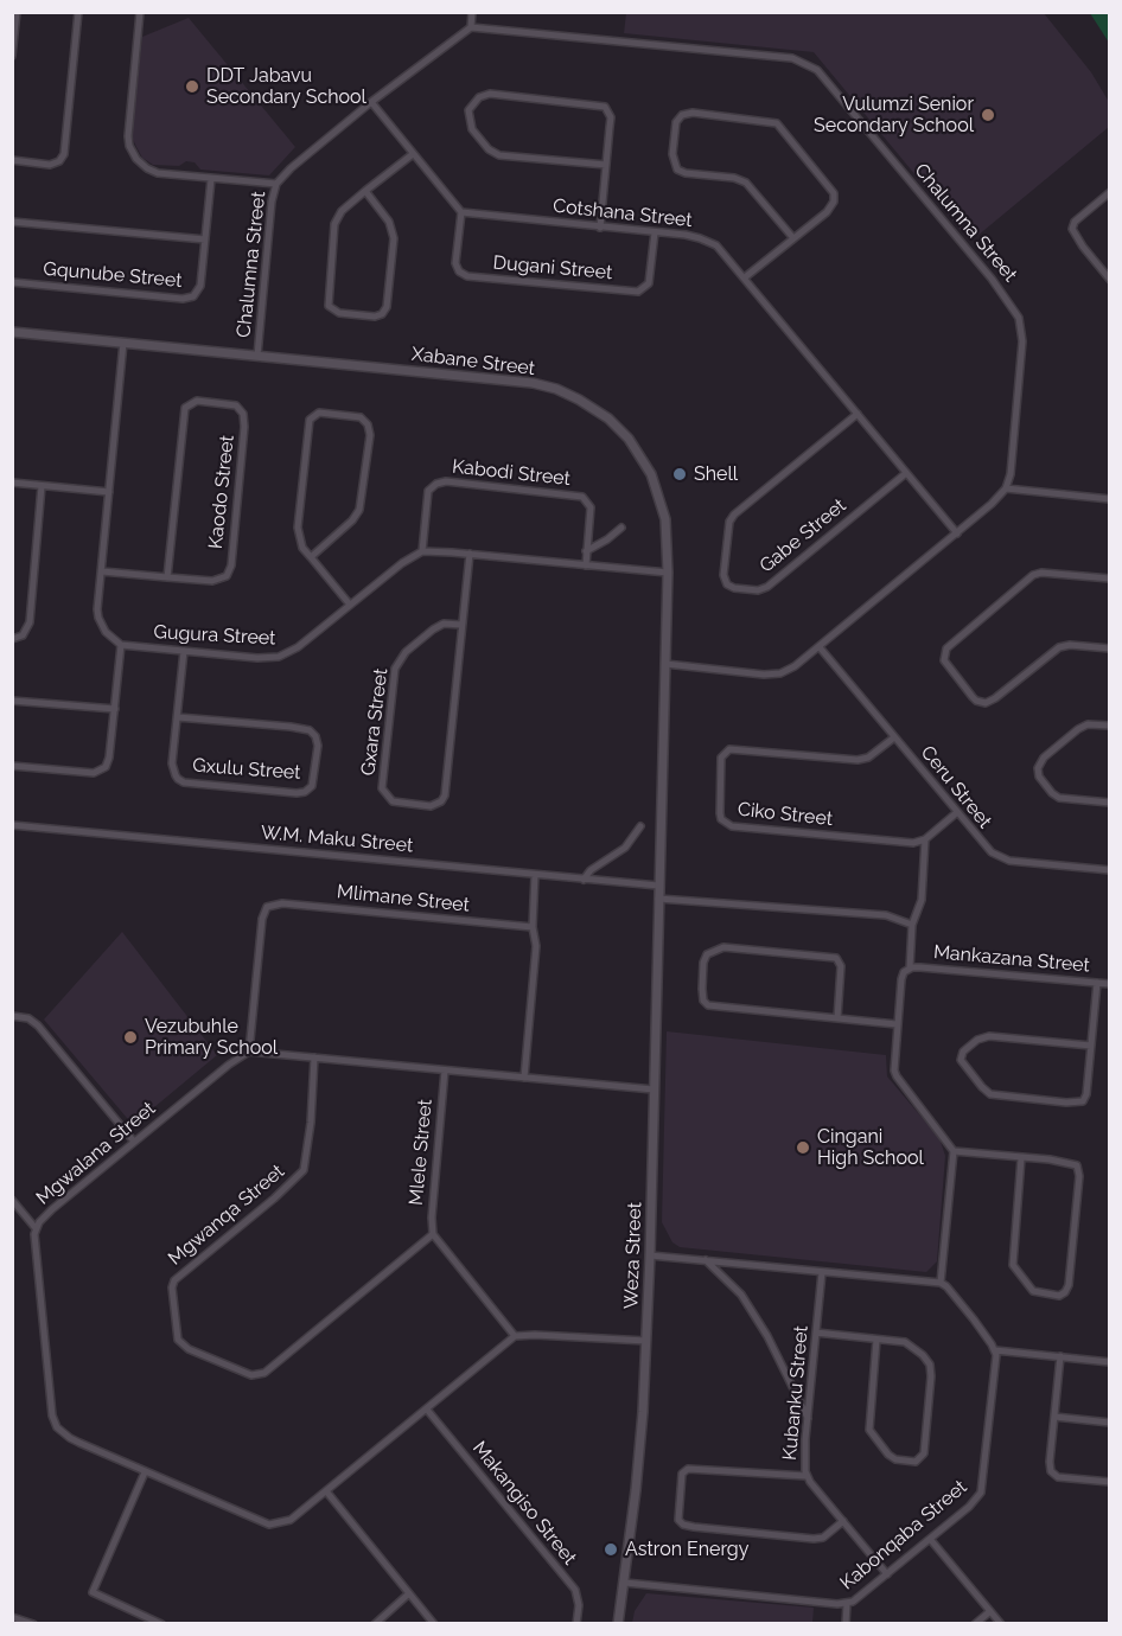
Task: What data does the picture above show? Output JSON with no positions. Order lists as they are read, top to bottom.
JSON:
{
  "streets": {
    "street": [
      "Cotshana Street",
      "Chalumna Street",
      "Dugani Street",
      "Gqunube Street",
      "Xabane Street",
      "Kabodi Street",
      "Kaodo Street",
      "Gabe Street",
      "Gugura Street",
      "Gxara Street",
      "Gxulu Street",
      "Ceru Street",
      "Ciko Street",
      "W.M. Maku Street",
      "Mlimane Street",
      "Mankazana Street",
      "Mlele Street",
      "Mgwalana Street",
      "Mgwanqa Street",
      "Weza Street",
      "Kubanku Street",
      "Makangiso Street",
      "Kabonqaba Street"
    ]
  },
  "crossings": [
    ["Cotshana Street", "Dugani Street"],
    ["Cotshana Street", "Gabe Street"],
    ["Chalumna Street", "Xabane Street"],
    ["Xabane Street", "W.M. Maku Street"],
    ["Xabane Street", "Weza Street"],
    ["Kabodi Street", "Gugura Street"],
    ["Gugura Street", "Gxulu Street"],
    ["Ceru Street", "Ciko Street"],
    ["W.M. Maku Street", "Weza Street"],
    ["Mlimane Street", "Mgwalana Street"],
    ["Mlele Street", "Mgwalana Street"],
    ["Mlele Street", "Mgwanqa Street"],
    ["Mgwalana Street", "Makangiso Street"],
    ["Weza Street", "Kabonqaba Street"],
    ["Kubanku Street", "Kabonqaba Street"]
  ],
  "places": [
    "DDT Jabavu Secondary School",
    "Vulumzi Senior Secondary School",
    "Shell",
    "Vezubuhle Primary School",
    "Cingani High School",
    "Astron Energy"
  ]
}
